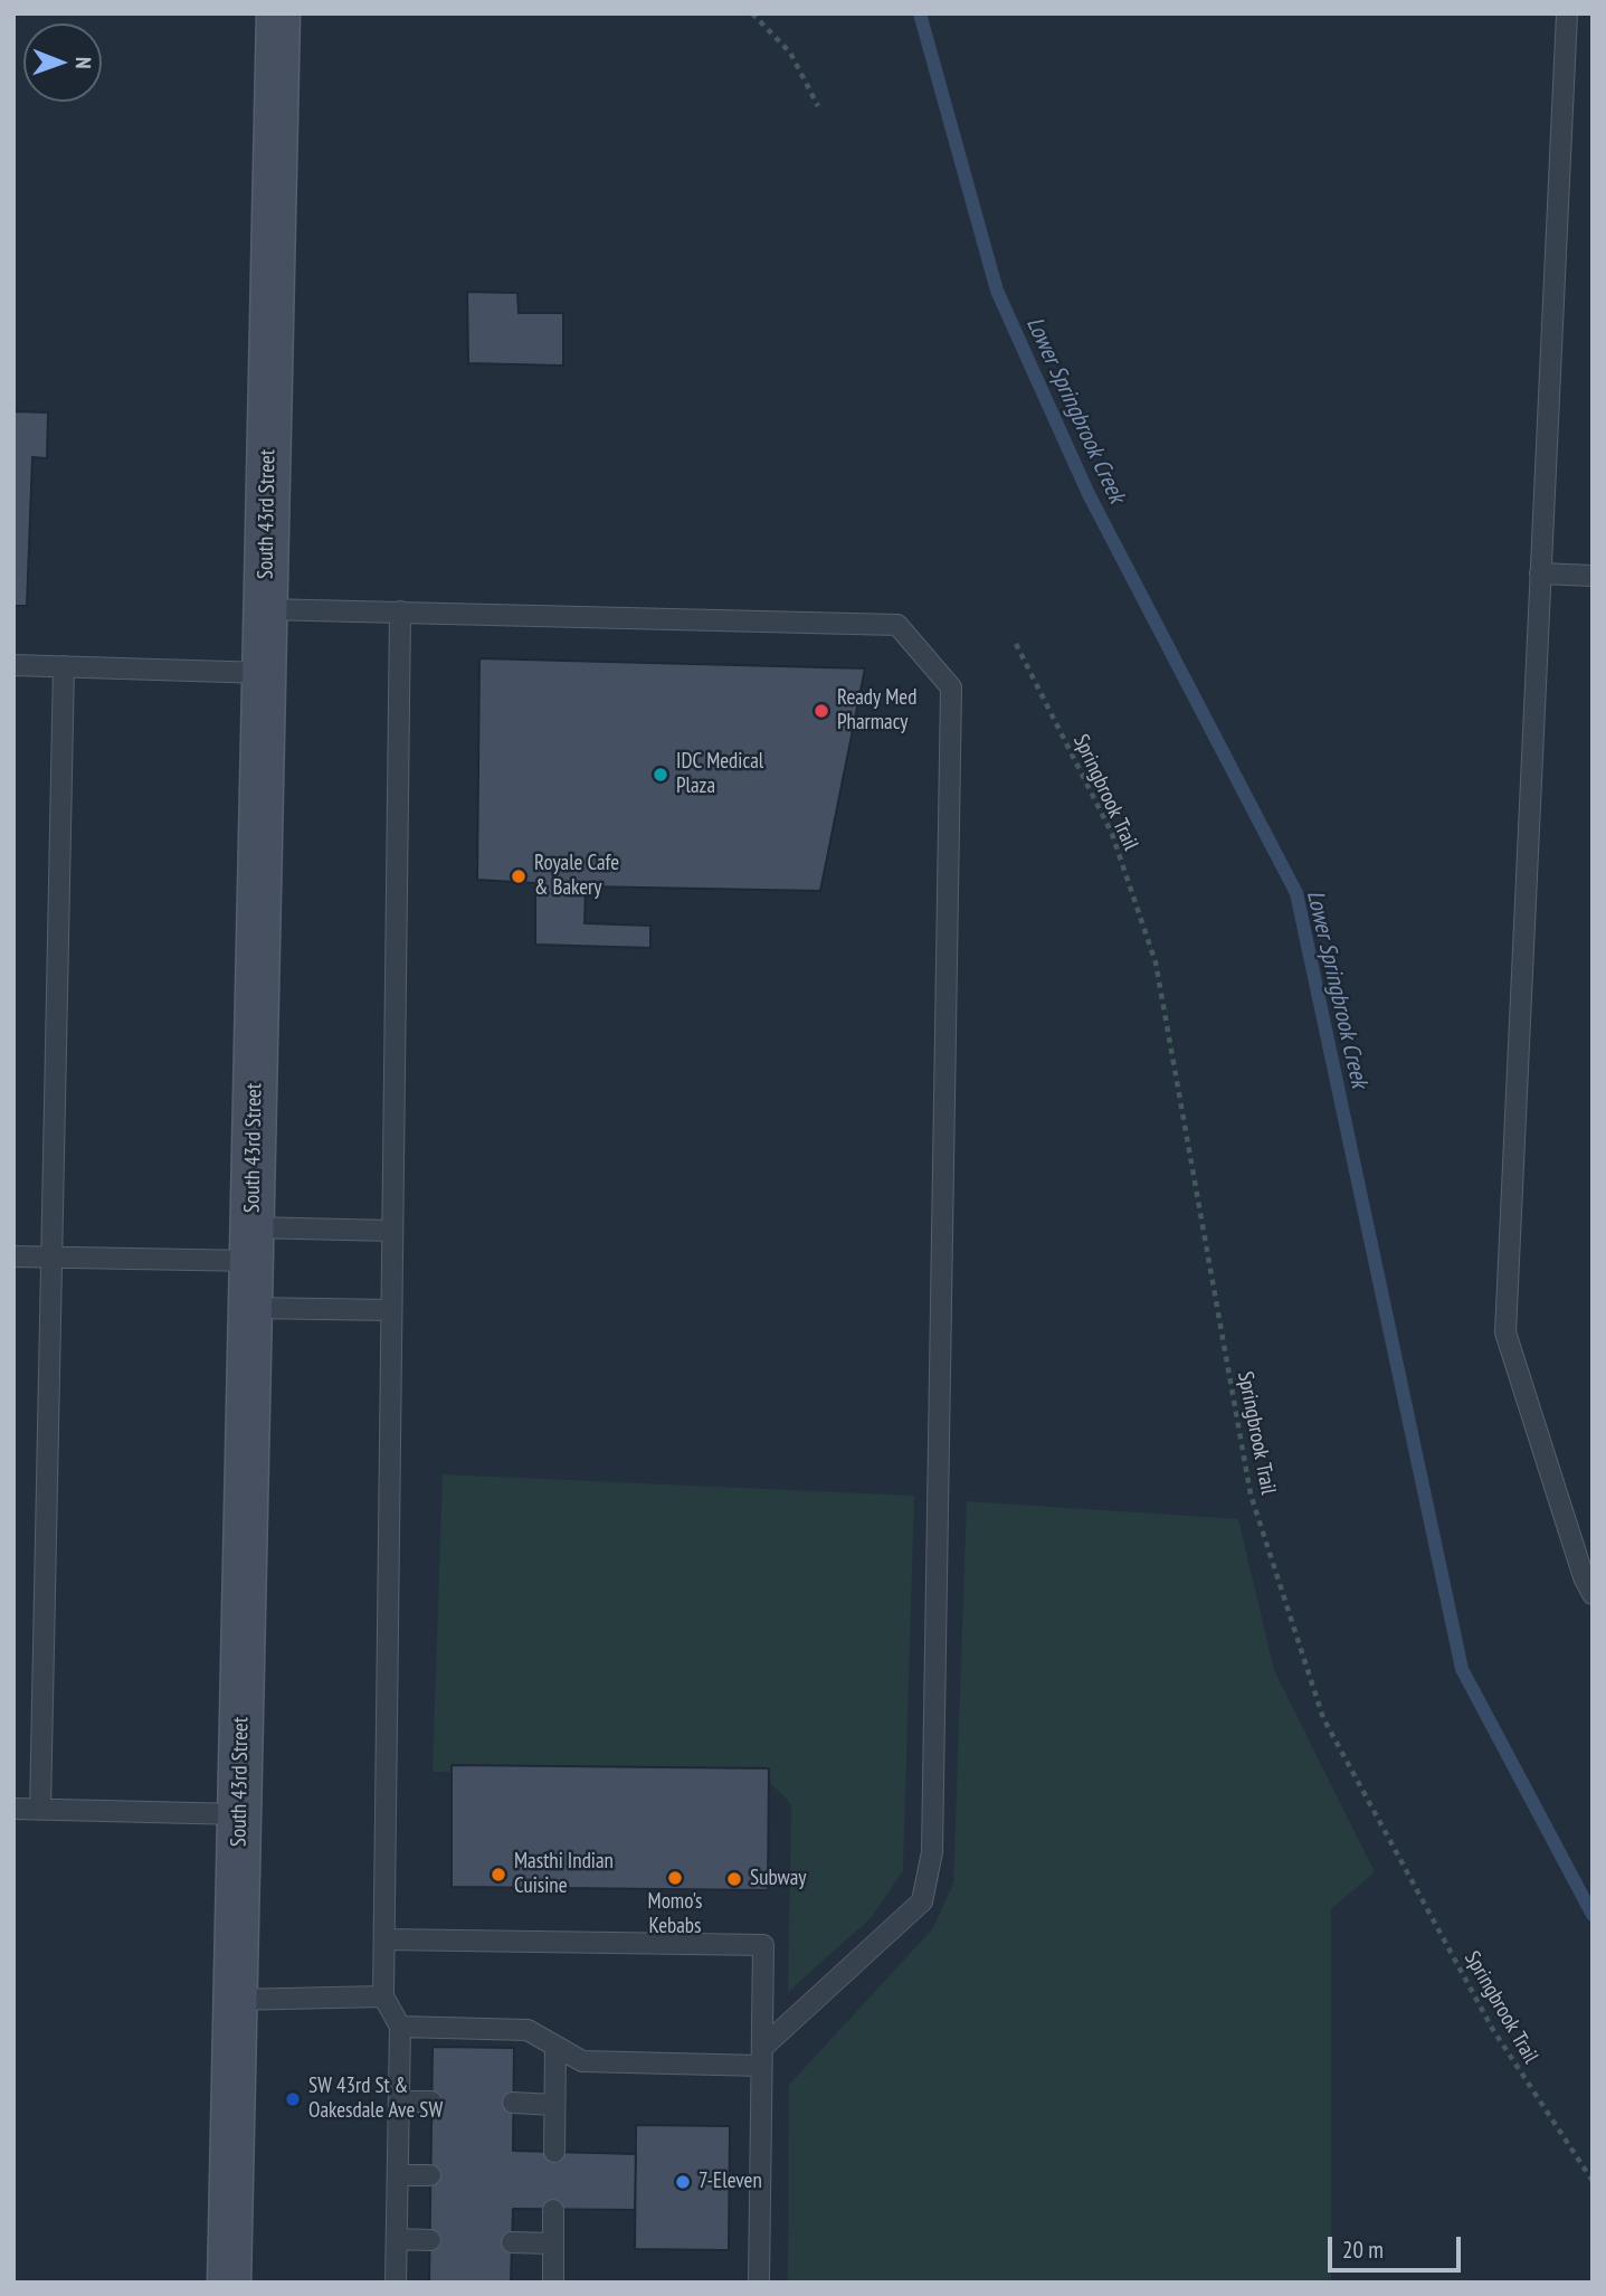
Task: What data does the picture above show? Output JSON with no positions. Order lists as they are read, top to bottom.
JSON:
{
  "streets": {
    "main road": ["South 43rd Street"],
    "path": ["Springbrook Trail"]
  },
  "water": ["Lower Springbrook Creek"],
  "places": [
    "Ready Med Pharmacy",
    "IDC Medical Plaza",
    "Royale Cafe & Bakery",
    "Masthi Indian Cuisine",
    "Momo's Kebabs",
    "Subway",
    "SW 43rd St & Oakesdale Ave SW",
    "7-Eleven"
  ],
  "scale_bar": "20 m",
  "north": "right"
}
